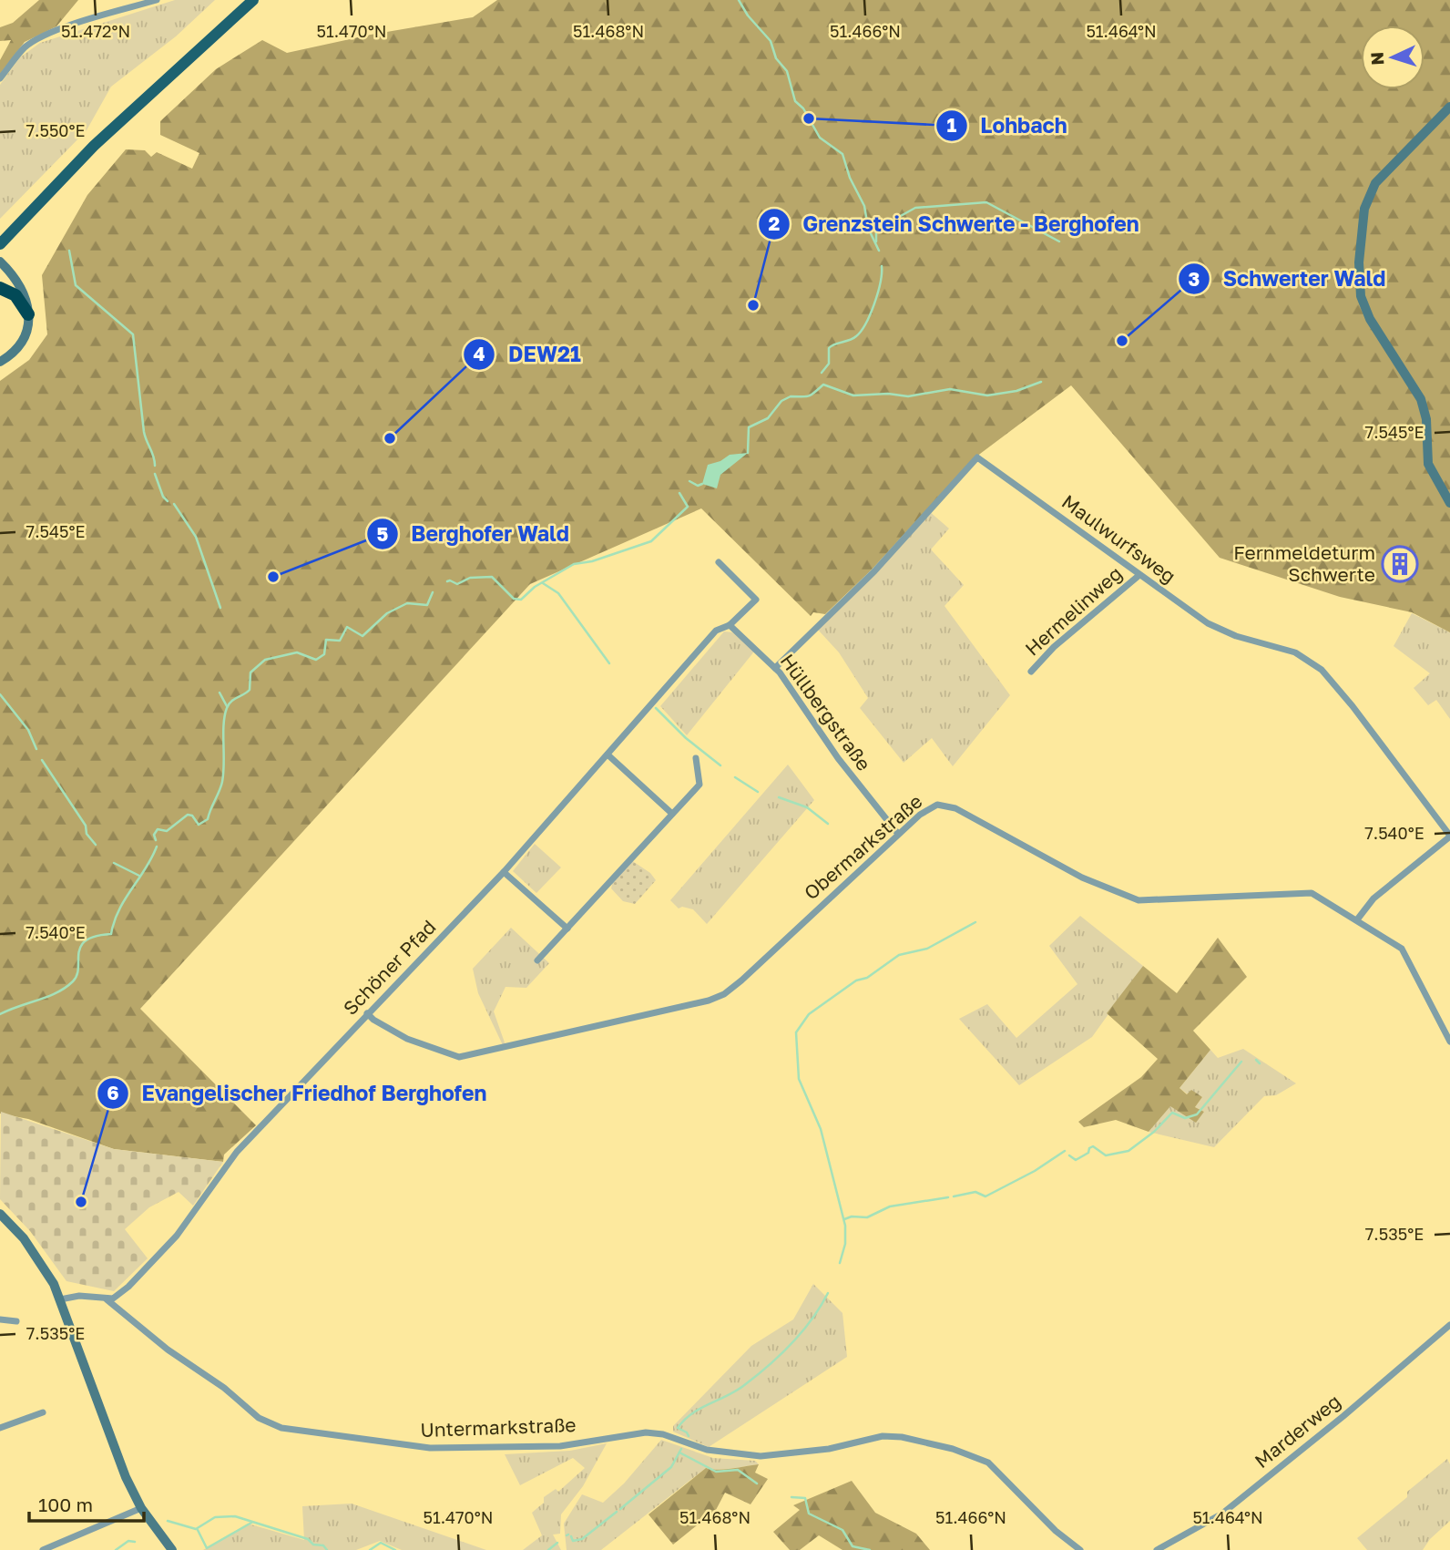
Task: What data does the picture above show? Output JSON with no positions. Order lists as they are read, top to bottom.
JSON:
{
  "streets": {
    "street": [
      "Maulwurfsweg",
      "Hermelinweg",
      "Hüllbergstraße",
      "Obermarkstraße",
      "Schöner Pfad",
      "Untermarkstraße",
      "Marderweg"
    ]
  },
  "crossings": [
    ["Maulwurfsweg", "Hermelinweg"],
    ["Maulwurfsweg", "Hüllbergstraße"],
    ["Hüllbergstraße", "Obermarkstraße"],
    ["Hüllbergstraße", "Schöner Pfad"],
    ["Obermarkstraße", "Schöner Pfad"],
    ["Schöner Pfad", "Untermarkstraße"]
  ],
  "places": {
    "other": [
      "Lohbach",
      "Grenzstein Schwerte - Berghofen",
      "Schwerter Wald",
      "DEW21",
      "Berghofer Wald",
      "Evangelischer Friedhof Berghofen"
    ],
    "building": ["Fernmeldeturm Schwerte"]
  },
  "scale_bar": "100 m",
  "north": "left",
  "coordinates": [
    "51.472°N",
    "51.470°N",
    "51.468°N",
    "51.466°N",
    "51.464°N",
    "7.550°E",
    "7.545°E",
    "7.540°E",
    "7.535°E"
  ]
}
